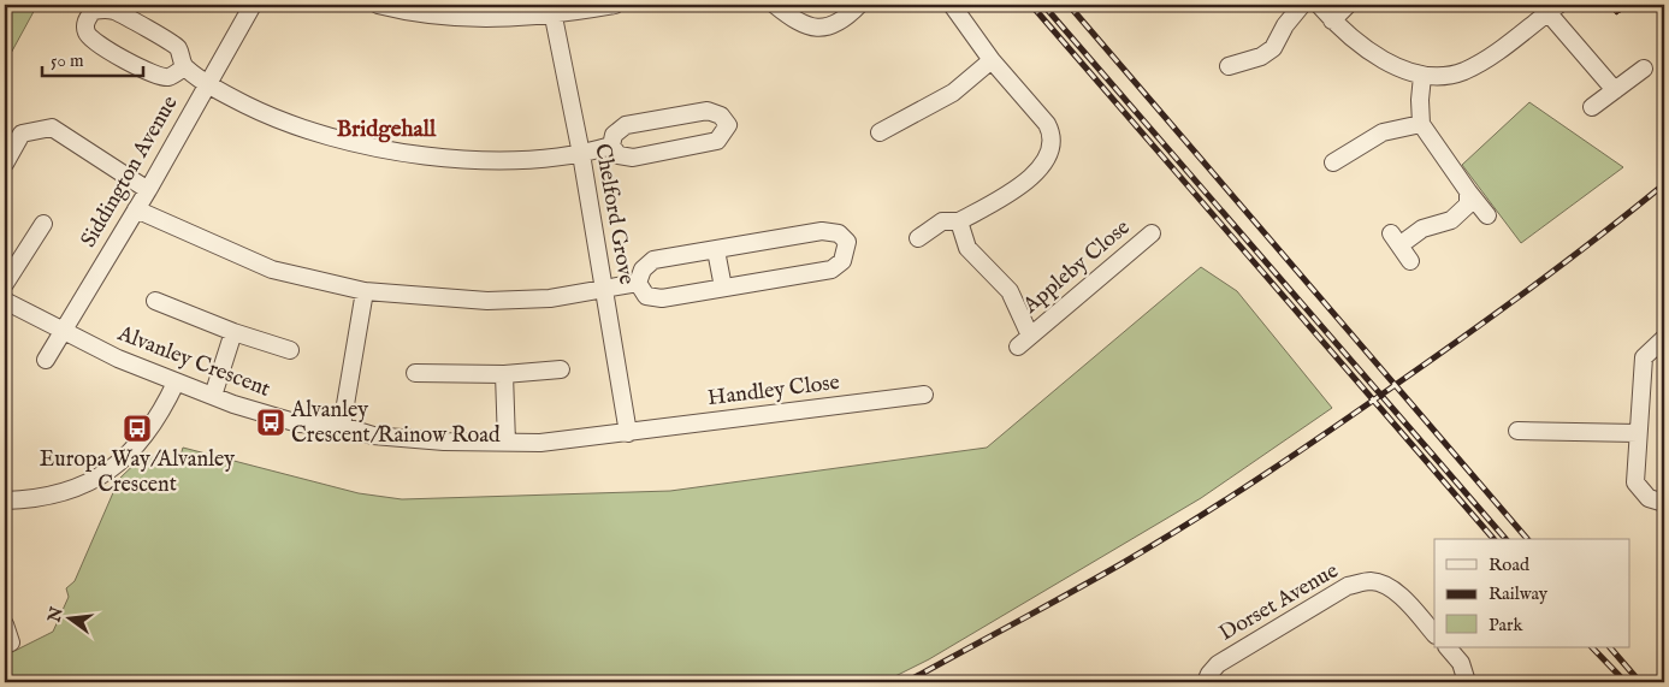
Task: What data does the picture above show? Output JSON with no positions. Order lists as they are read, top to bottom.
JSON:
{
  "streets": {
    "street": [
      "Siddington Avenue",
      "Chelford Grove",
      "Appleby Close",
      "Alvanley Crescent",
      "Handley Close",
      "Dorset Avenue"
    ]
  },
  "crossings": [
    ["Siddington Avenue", "Alvanley Crescent"],
    ["Chelford Grove", "Alvanley Crescent"],
    ["Chelford Grove", "Handley Close"],
    ["Alvanley Crescent", "Handley Close"]
  ],
  "districts": ["Bridgehall"],
  "places": {
    "bus stop": ["Alvanley Crescent/Rainow Road", "Europa Way/Alvanley Crescent"]
  },
  "legend": ["Road", "Railway", "Park"],
  "scale_bar": "50 m",
  "north": "left"
}
